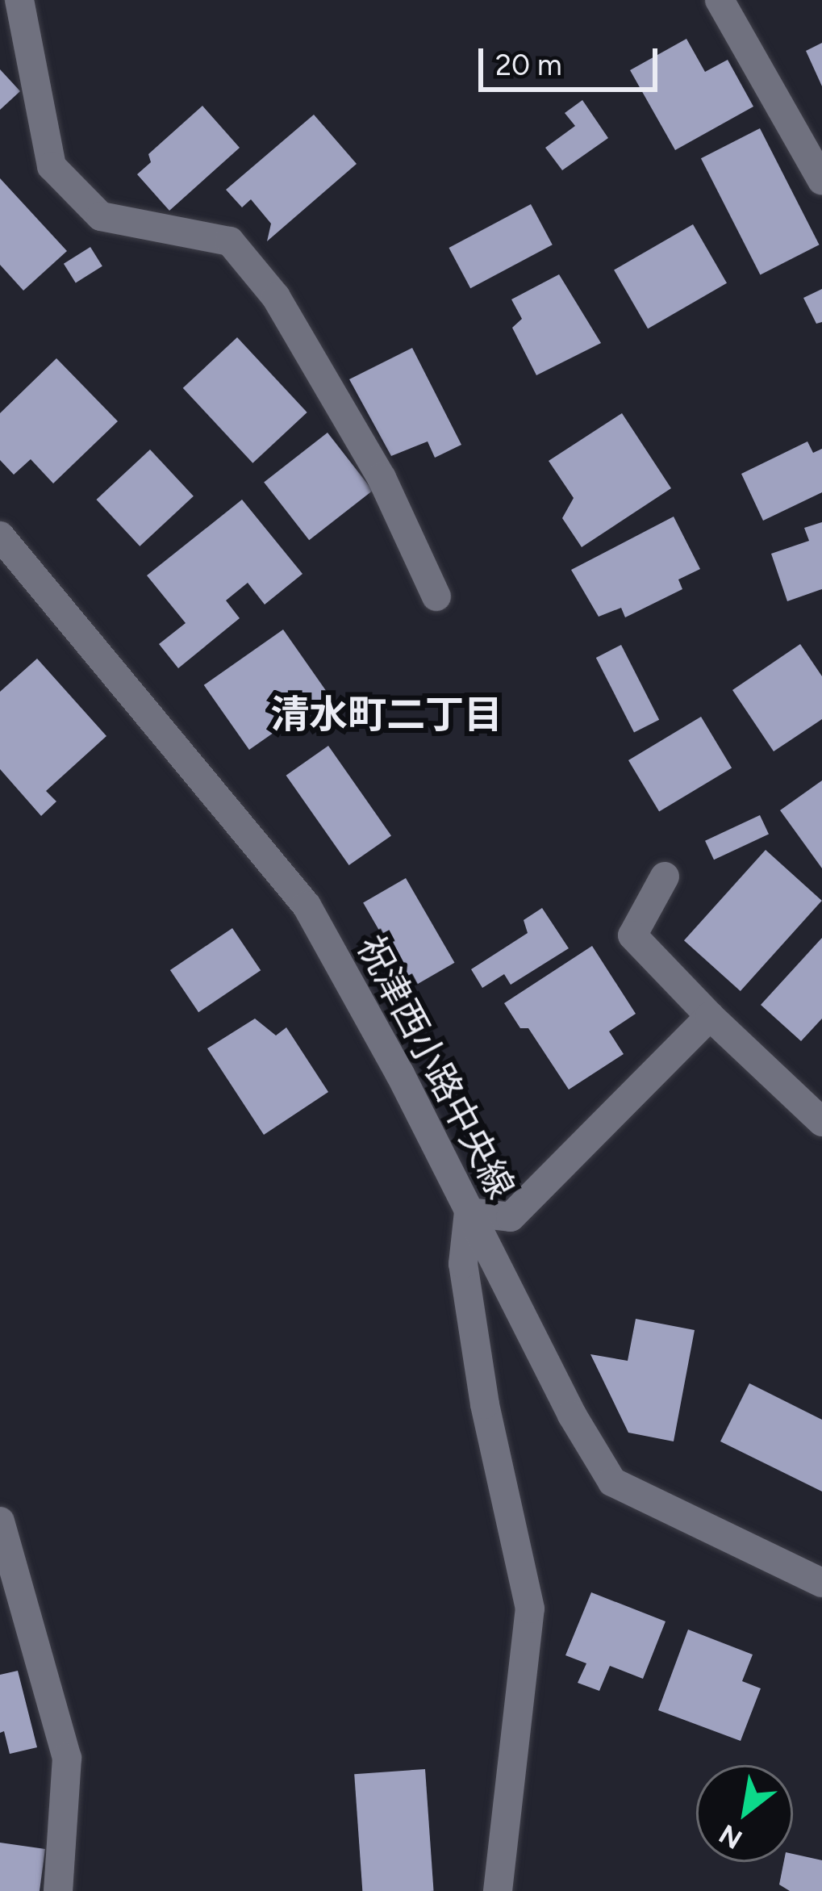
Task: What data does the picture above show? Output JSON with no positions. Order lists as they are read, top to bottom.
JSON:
{
  "streets": {
    "street": ["祝津西小路中央線"]
  },
  "districts": ["清水町二丁目"],
  "scale_bar": "20 m",
  "north": "bottom left"
}
